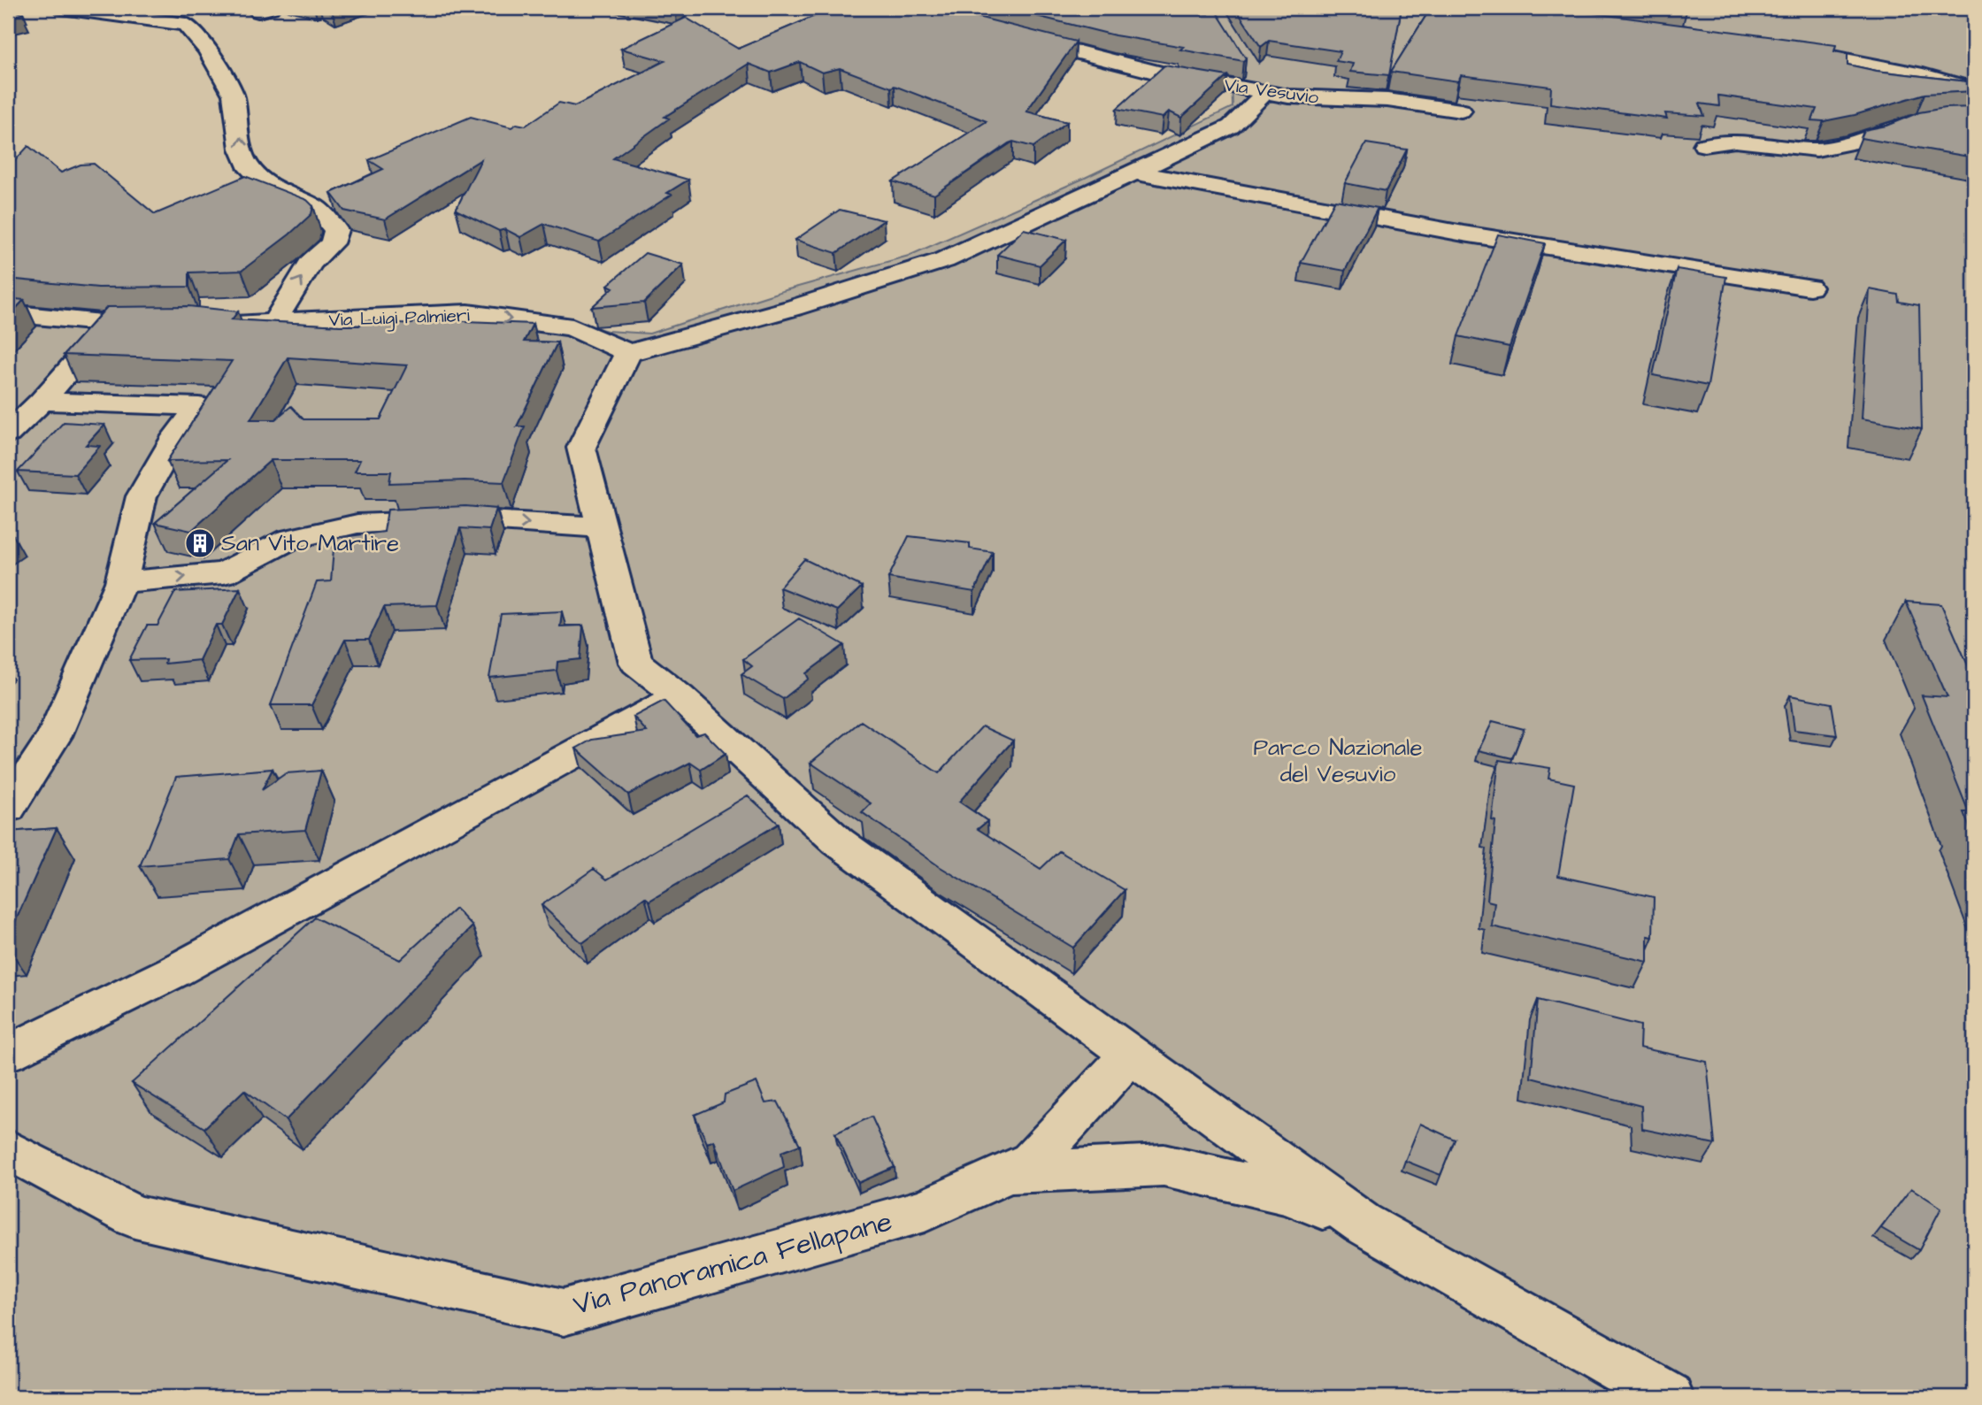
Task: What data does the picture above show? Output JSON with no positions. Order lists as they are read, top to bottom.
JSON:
{
  "streets": {
    "street": ["Via Vesuvio", "Via Luigi Palmieri", "Via Panoramica Fellapane"]
  },
  "parks": ["Parco Nazionale del Vesuvio"],
  "places": {
    "building": ["San Vito Martire"]
  }
}
